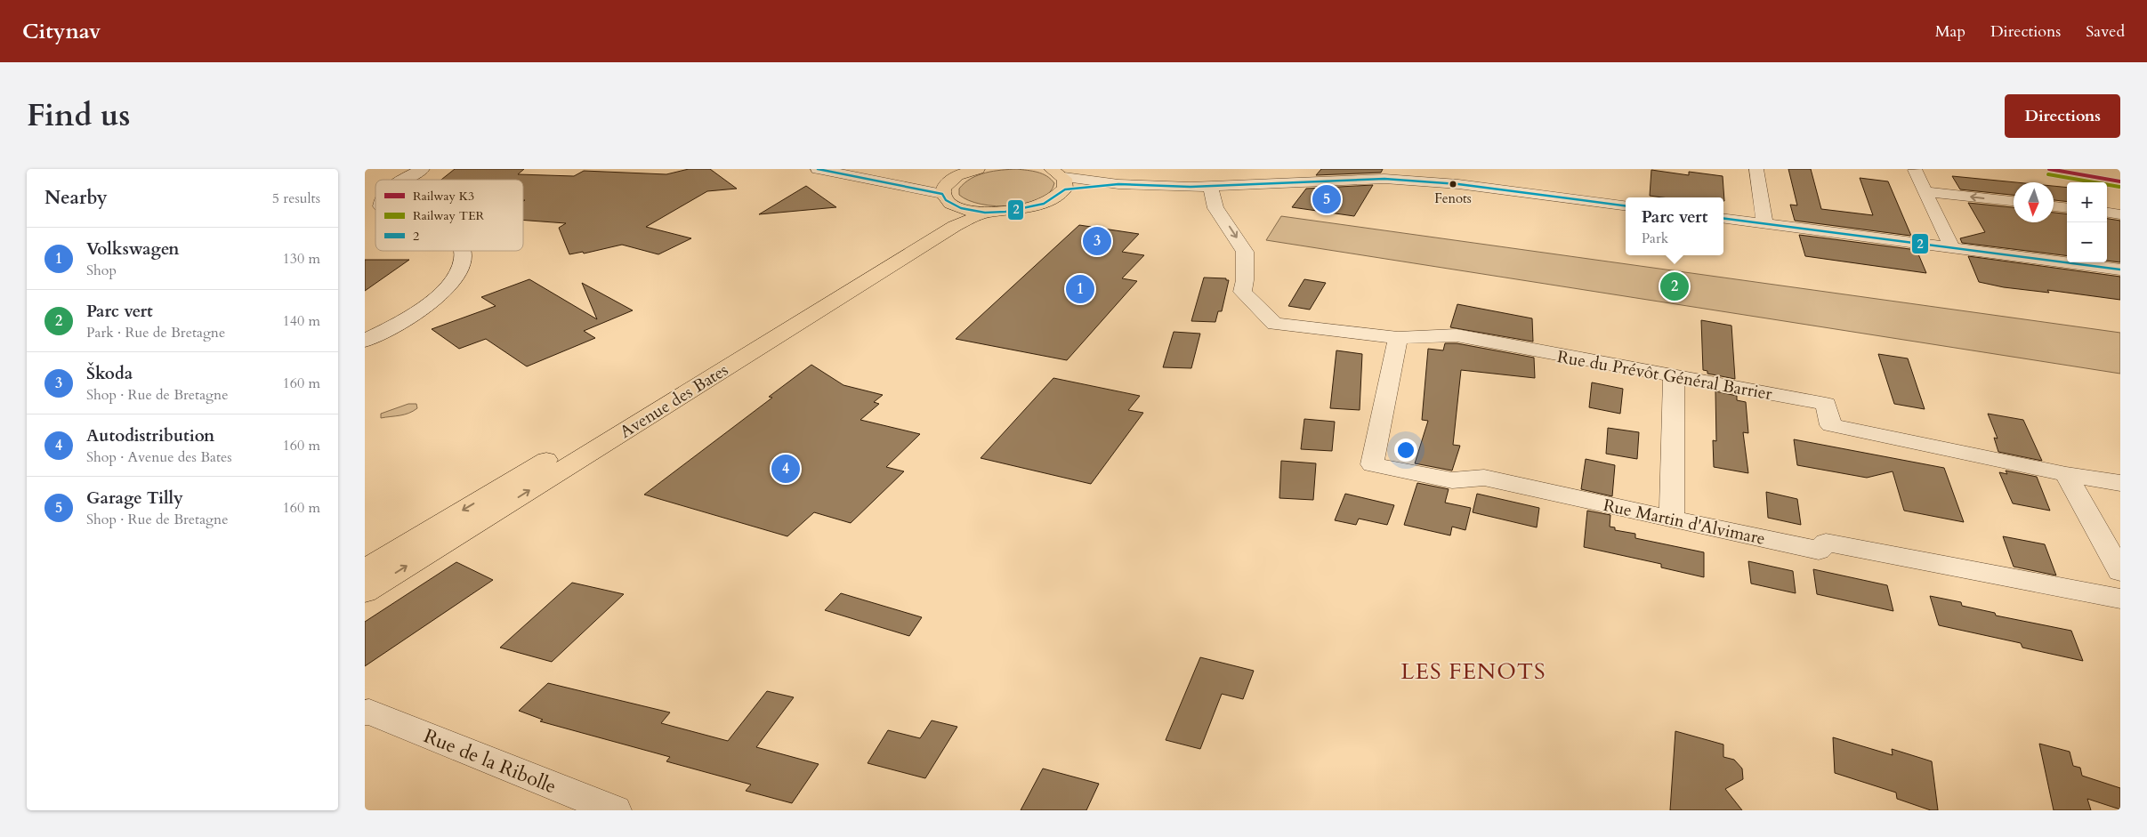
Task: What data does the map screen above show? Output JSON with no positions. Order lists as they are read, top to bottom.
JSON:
{
  "streets": {
    "main road": ["Avenue des Bates"],
    "street": ["Rue du Prévôt Général Barrier", "Rue Martin d'Alvimare", "Rue de la Ribolle"]
  },
  "crossings": [
    ["Rue du Prévôt Général Barrier", "Rue Martin d'Alvimare"]
  ],
  "districts": ["LES FENOTS"],
  "places": ["Fenots"],
  "lines": ["rail line K3", "transit line 2", "rail line TER"],
  "legend": ["Railway K3", "Railway TER", "2"],
  "north": "bottom",
  "page": {
    "header": "Citynav",
    "nav": ["Map", "Directions", "Saved"],
    "title": "Find us",
    "buttons": "Directions",
    "heading": ["Nearby", "5 results"],
    "map_buttons": ["+", "−"],
    "pins": [
      "5",
      "3",
      "2",
      "1",
      "4"
    ],
    "popup": ["Parc vert", "Park"],
    "list": [
      {
        "mark": "1",
        "name": "Volkswagen",
        "note": "Shop",
        "value": "130 m"
      },
      {
        "mark": "2",
        "name": "Parc vert",
        "note": "Park · Rue de Bretagne",
        "value": "140 m"
      },
      {
        "mark": "3",
        "name": "Škoda",
        "note": "Shop · Rue de Bretagne",
        "value": "160 m"
      },
      {
        "mark": "4",
        "name": "Autodistribution",
        "note": "Shop · Avenue des Bates",
        "value": "160 m"
      },
      {
        "mark": "5",
        "name": "Garage Tilly",
        "note": "Shop · Rue de Bretagne",
        "value": "160 m"
      }
    ]
  }
}
